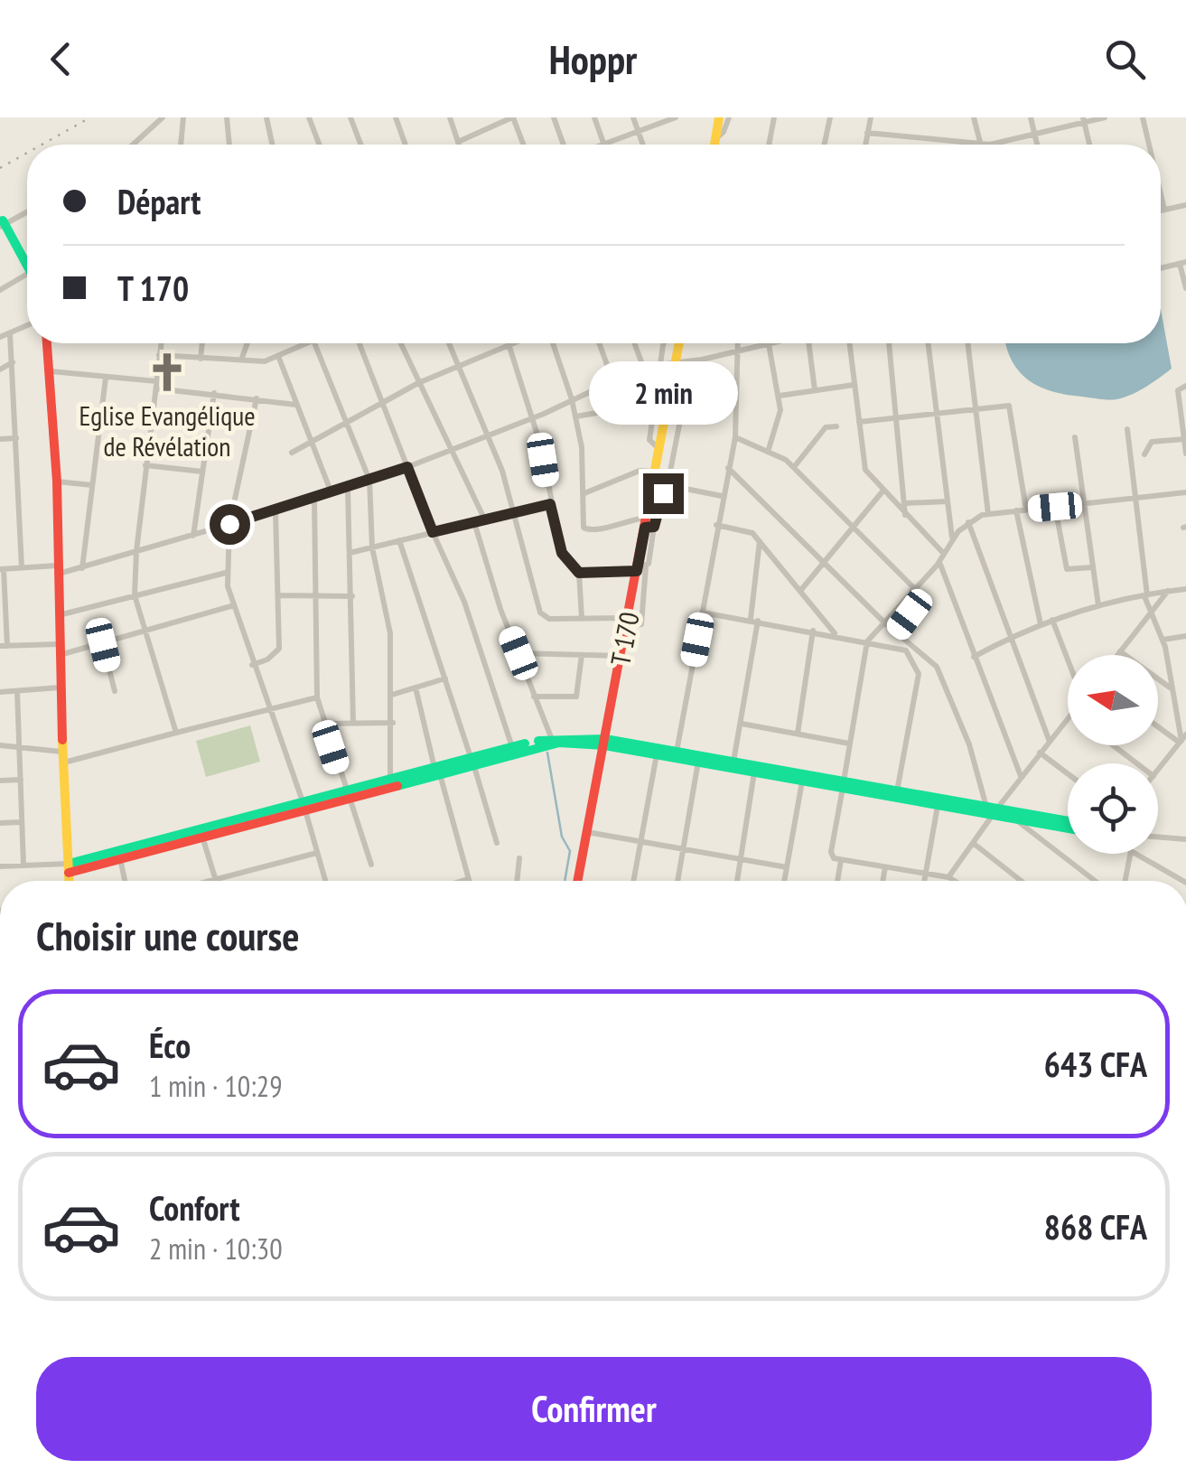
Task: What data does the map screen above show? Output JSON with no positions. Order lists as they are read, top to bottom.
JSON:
{
  "streets": {
    "street": ["T 170"]
  },
  "places": {
    "church": ["Eglise Evangélique de Révélation"]
  },
  "north": "left",
  "page": {
    "header": "Hoppr",
    "banner": ["Départ", "T 170"],
    "bubble": "2 min",
    "heading": "Choisir une course",
    "list": [
      {
        "name": "Éco",
        "note": "1 min · 10:29",
        "value": "643 CFA"
      },
      {
        "name": "Confort",
        "note": "2 min · 10:30",
        "value": "868 CFA"
      }
    ],
    "buttons": "Confirmer"
  }
}
